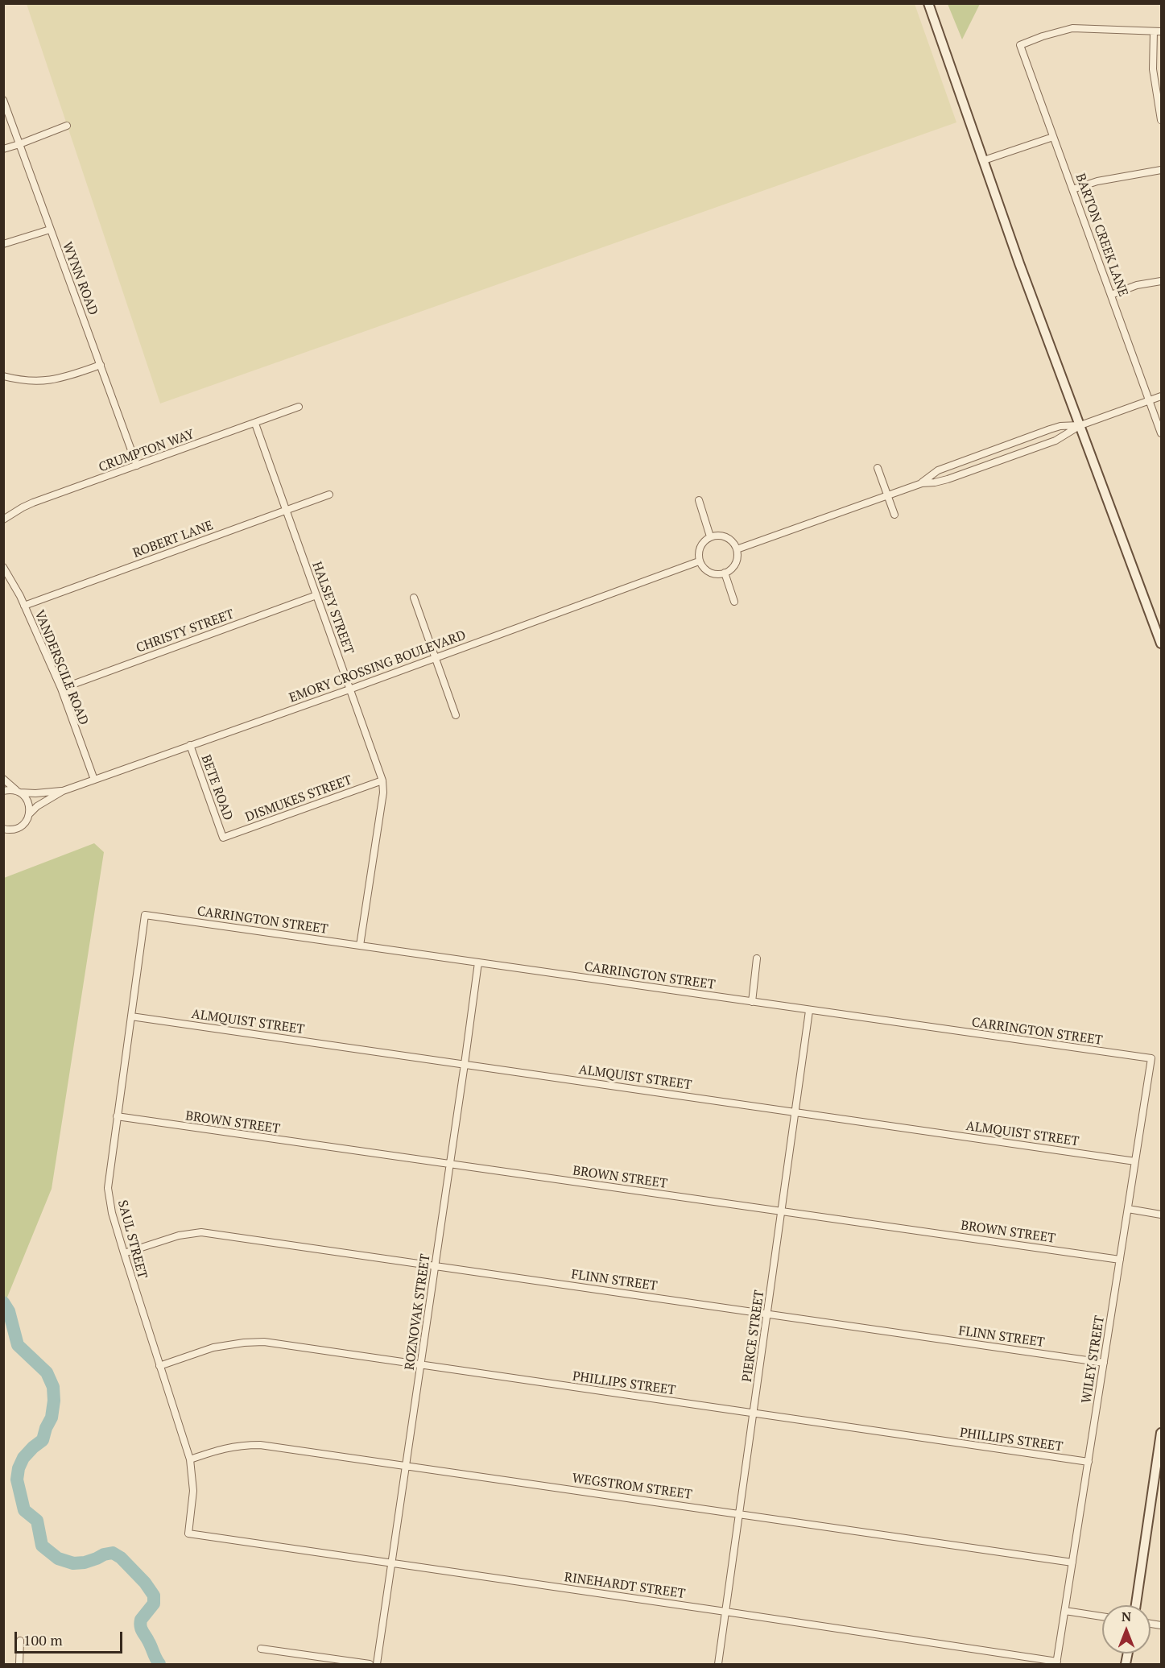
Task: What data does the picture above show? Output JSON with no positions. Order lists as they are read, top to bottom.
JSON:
{
  "streets": {
    "street": [
      "BARTON CREEK LANE",
      "WYNN ROAD",
      "CRUMPTON WAY",
      "ROBERT LANE",
      "HALSEY STREET",
      "CHRISTY STREET",
      "EMORY CROSSING BOULEVARD",
      "VANDERSCILE ROAD",
      "BETE ROAD",
      "DISMUKES STREET",
      "CARRINGTON STREET",
      "ALMQUIST STREET",
      "BROWN STREET",
      "SAUL STREET",
      "FLINN STREET",
      "ROZNOVAK STREET",
      "PIERCE STREET",
      "WILEY STREET",
      "PHILLIPS STREET",
      "WEGSTROM STREET",
      "RINEHARDT STREET"
    ]
  },
  "crossings": [
    ["WYNN ROAD", "CRUMPTON WAY"],
    ["CRUMPTON WAY", "HALSEY STREET"],
    ["ROBERT LANE", "HALSEY STREET"],
    ["ROBERT LANE", "VANDERSCILE ROAD"],
    ["HALSEY STREET", "CHRISTY STREET"],
    ["HALSEY STREET", "EMORY CROSSING BOULEVARD"],
    ["HALSEY STREET", "DISMUKES STREET"],
    ["HALSEY STREET", "CARRINGTON STREET"],
    ["CHRISTY STREET", "VANDERSCILE ROAD"],
    ["EMORY CROSSING BOULEVARD", "VANDERSCILE ROAD"],
    ["EMORY CROSSING BOULEVARD", "BETE ROAD"],
    ["BETE ROAD", "DISMUKES STREET"],
    ["CARRINGTON STREET", "SAUL STREET"],
    ["CARRINGTON STREET", "ROZNOVAK STREET"],
    ["CARRINGTON STREET", "PIERCE STREET"],
    ["CARRINGTON STREET", "WILEY STREET"],
    ["ALMQUIST STREET", "SAUL STREET"],
    ["ALMQUIST STREET", "ROZNOVAK STREET"],
    ["ALMQUIST STREET", "PIERCE STREET"],
    ["ALMQUIST STREET", "WILEY STREET"],
    ["BROWN STREET", "SAUL STREET"],
    ["BROWN STREET", "ROZNOVAK STREET"],
    ["BROWN STREET", "PIERCE STREET"],
    ["BROWN STREET", "WILEY STREET"],
    ["SAUL STREET", "FLINN STREET"],
    ["SAUL STREET", "PHILLIPS STREET"],
    ["SAUL STREET", "WEGSTROM STREET"],
    ["SAUL STREET", "RINEHARDT STREET"],
    ["FLINN STREET", "ROZNOVAK STREET"],
    ["FLINN STREET", "PIERCE STREET"],
    ["FLINN STREET", "WILEY STREET"],
    ["ROZNOVAK STREET", "PHILLIPS STREET"],
    ["ROZNOVAK STREET", "WEGSTROM STREET"],
    ["ROZNOVAK STREET", "RINEHARDT STREET"],
    ["PIERCE STREET", "PHILLIPS STREET"],
    ["PIERCE STREET", "WEGSTROM STREET"],
    ["PIERCE STREET", "RINEHARDT STREET"],
    ["WILEY STREET", "PHILLIPS STREET"],
    ["WILEY STREET", "WEGSTROM STREET"],
    ["WILEY STREET", "RINEHARDT STREET"]
  ],
  "scale_bar": "100 m",
  "north": "top"
}
